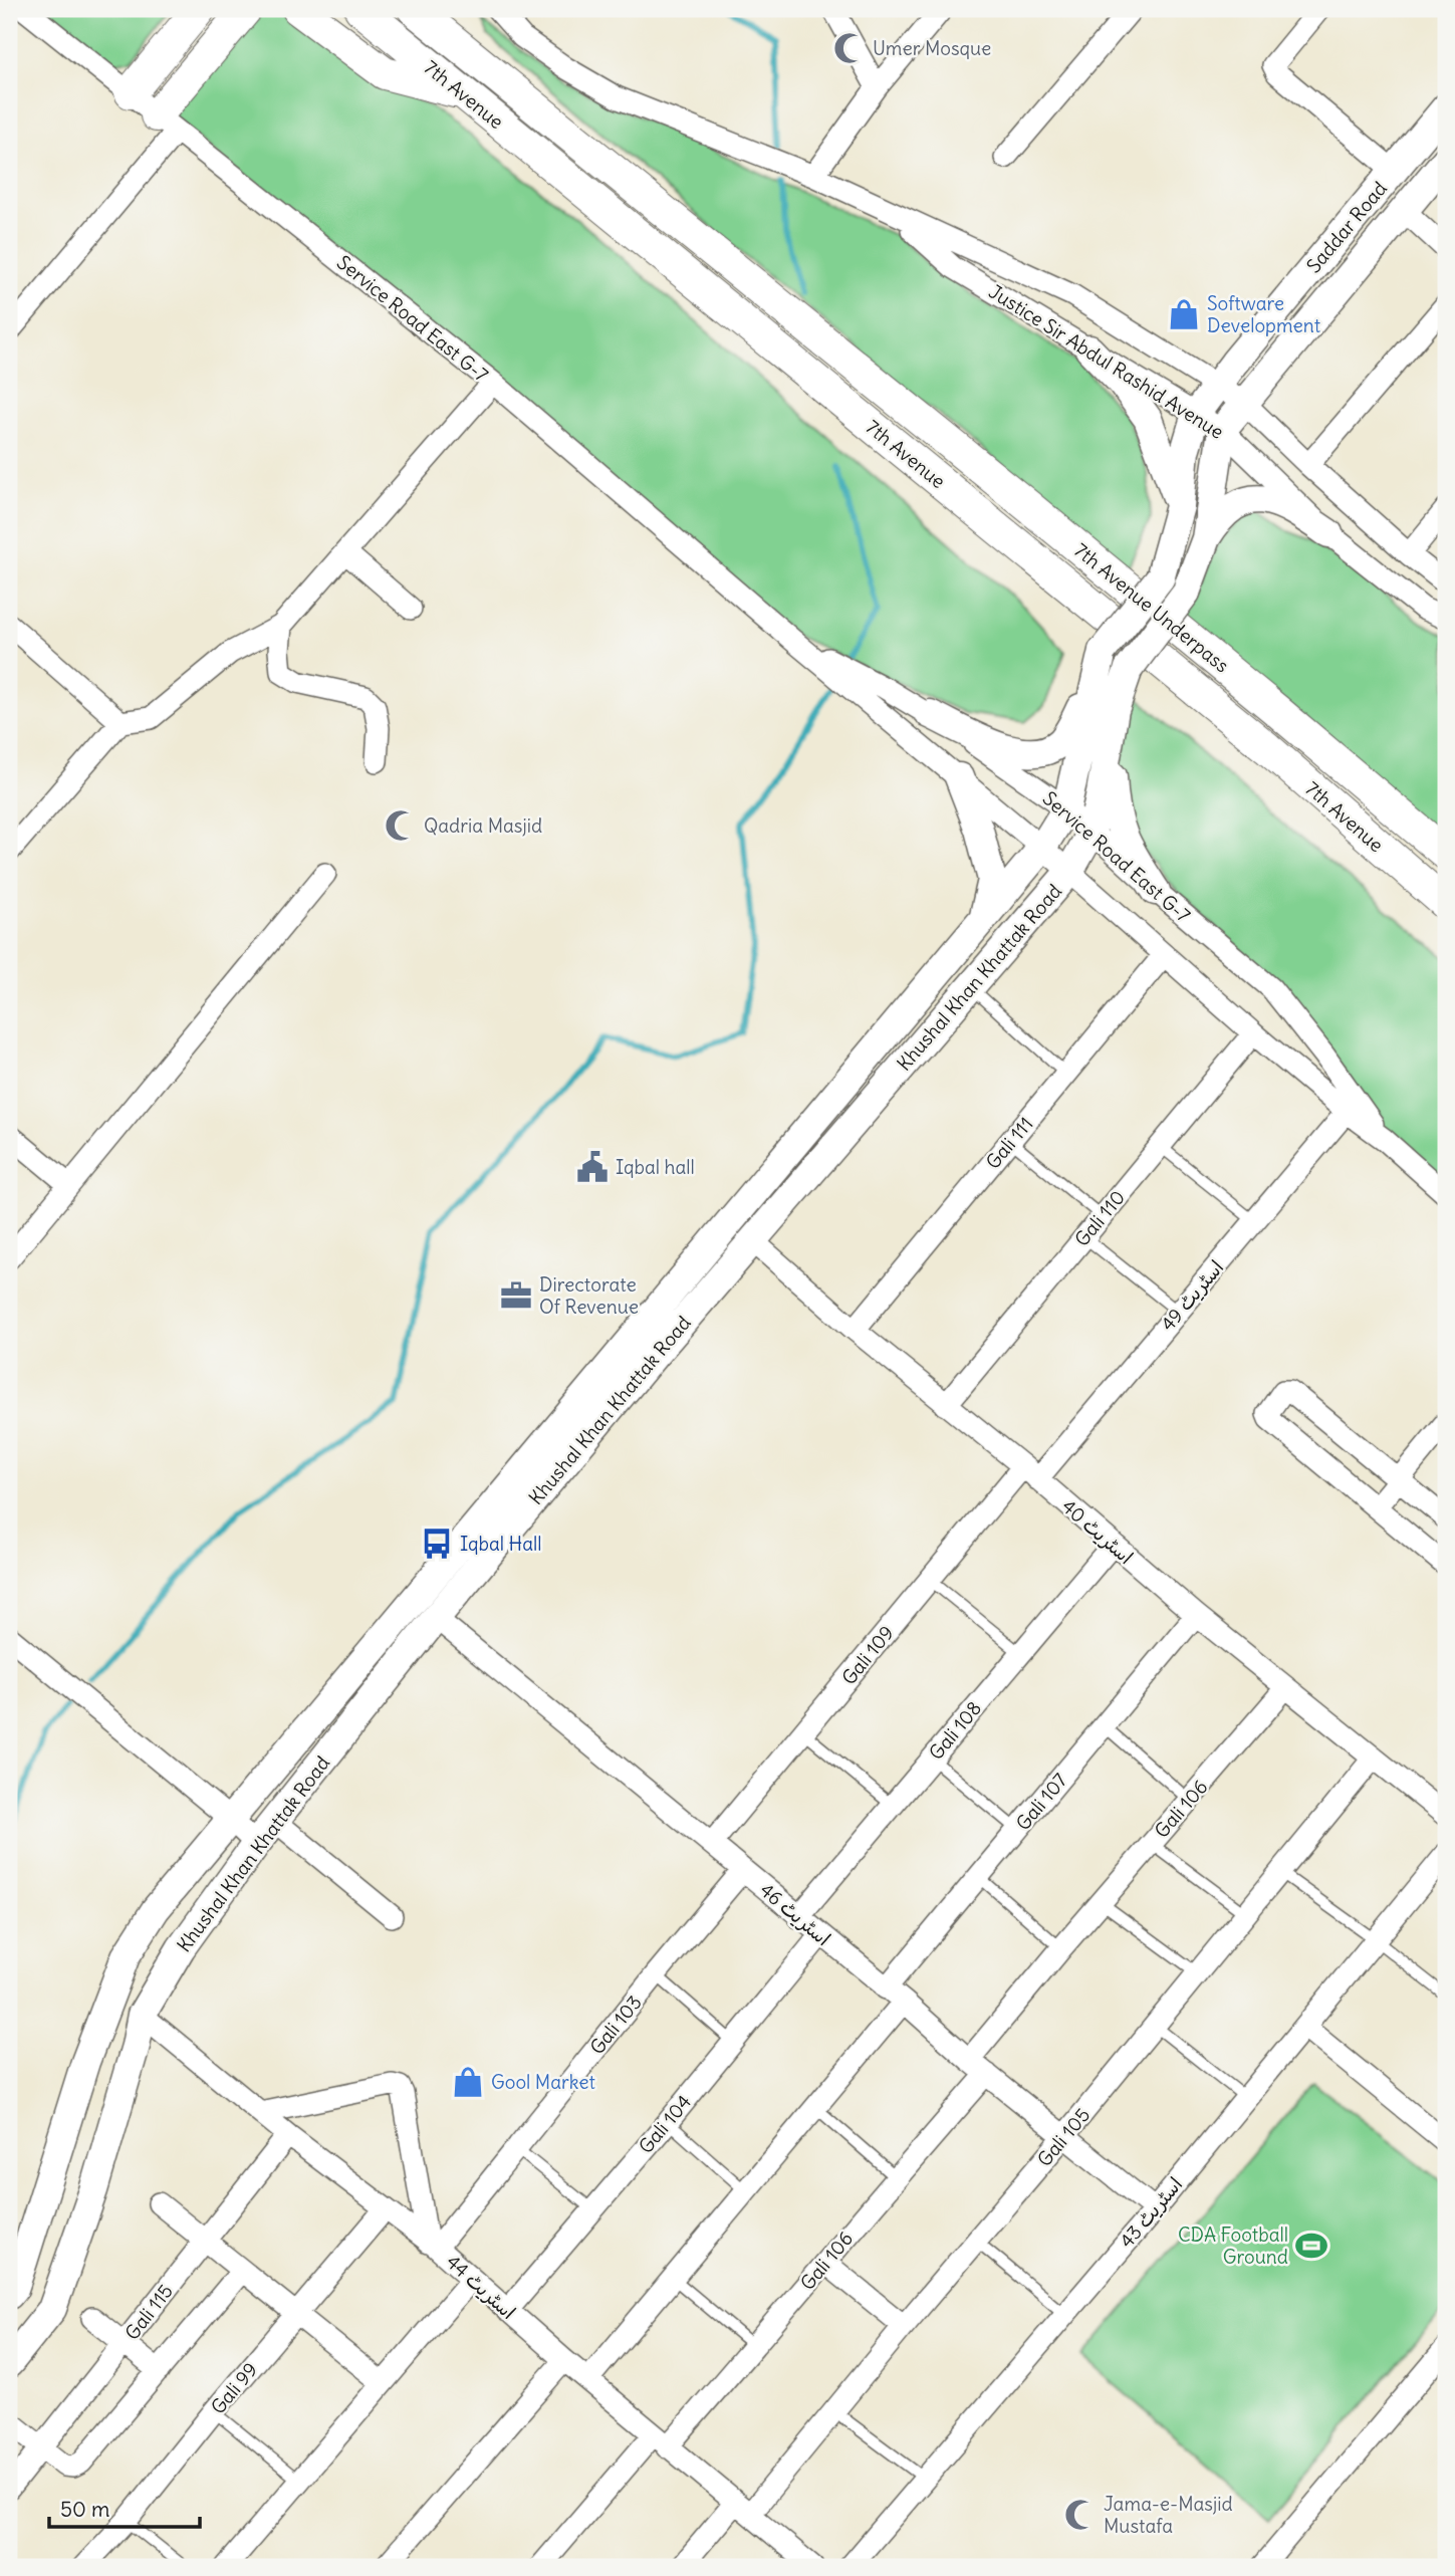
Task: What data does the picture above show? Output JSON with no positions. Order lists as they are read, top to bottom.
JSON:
{
  "streets": {
    "main road": ["7th Avenue", "7th Avenue Underpass"],
    "street": [
      "Saddar Road",
      "Service Road East G-7",
      "Justice Sir Abdul Rashid Avenue",
      "Khushal Khan Khattak Road",
      "Gali 111",
      "Gali 110",
      "اسٹریٹ 49",
      "اسٹریٹ 40",
      "Gali 109",
      "Gali 108",
      "Gali 107",
      "Gali 106",
      "اسٹریٹ 46",
      "Gali 103",
      "Gali 104",
      "Gali 105",
      "اسٹریٹ 43",
      "اسٹریٹ 44",
      "Gali 115",
      "Gali 99"
    ]
  },
  "crossings": [
    ["7th Avenue", "7th Avenue Underpass"],
    ["Saddar Road", "Justice Sir Abdul Rashid Avenue"],
    ["Saddar Road", "Khushal Khan Khattak Road"],
    ["Service Road East G-7", "Khushal Khan Khattak Road"],
    ["Service Road East G-7", "Gali 111"],
    ["Service Road East G-7", "Gali 110"],
    ["Service Road East G-7", "اسٹریٹ 49"],
    ["Khushal Khan Khattak Road", "اسٹریٹ 40"],
    ["Khushal Khan Khattak Road", "اسٹریٹ 46"],
    ["Khushal Khan Khattak Road", "اسٹریٹ 44"],
    ["Gali 111", "اسٹریٹ 40"],
    ["Gali 110", "اسٹریٹ 40"],
    ["اسٹریٹ 49", "اسٹریٹ 40"],
    ["اسٹریٹ 49", "Gali 109"],
    ["اسٹریٹ 40", "Gali 109"],
    ["اسٹریٹ 40", "Gali 108"],
    ["اسٹریٹ 40", "Gali 107"],
    ["اسٹریٹ 40", "Gali 106"],
    ["اسٹریٹ 40", "Gali 105"],
    ["Gali 109", "اسٹریٹ 46"],
    ["Gali 108", "اسٹریٹ 46"],
    ["Gali 107", "اسٹریٹ 46"],
    ["Gali 106", "اسٹریٹ 46"],
    ["Gali 106", "اسٹریٹ 44"],
    ["اسٹریٹ 46", "Gali 103"],
    ["اسٹریٹ 46", "Gali 104"],
    ["اسٹریٹ 46", "Gali 105"],
    ["اسٹریٹ 46", "اسٹریٹ 43"],
    ["Gali 103", "اسٹریٹ 44"],
    ["Gali 104", "اسٹریٹ 44"],
    ["Gali 105", "اسٹریٹ 44"],
    ["اسٹریٹ 44", "Gali 115"],
    ["اسٹریٹ 44", "Gali 99"]
  ],
  "places": {
    "mosque": ["Umer Mosque", "Qadria Masjid", "Jama-e-Masjid Mustafa"],
    "shop": ["Software Development", "Gool Market"],
    "public building": ["Iqbal hall"],
    "office": ["Directorate Of Revenue"],
    "bus stop": ["Iqbal Hall"],
    "sports": ["CDA Football Ground"]
  },
  "scale_bar": "50 m"
}
